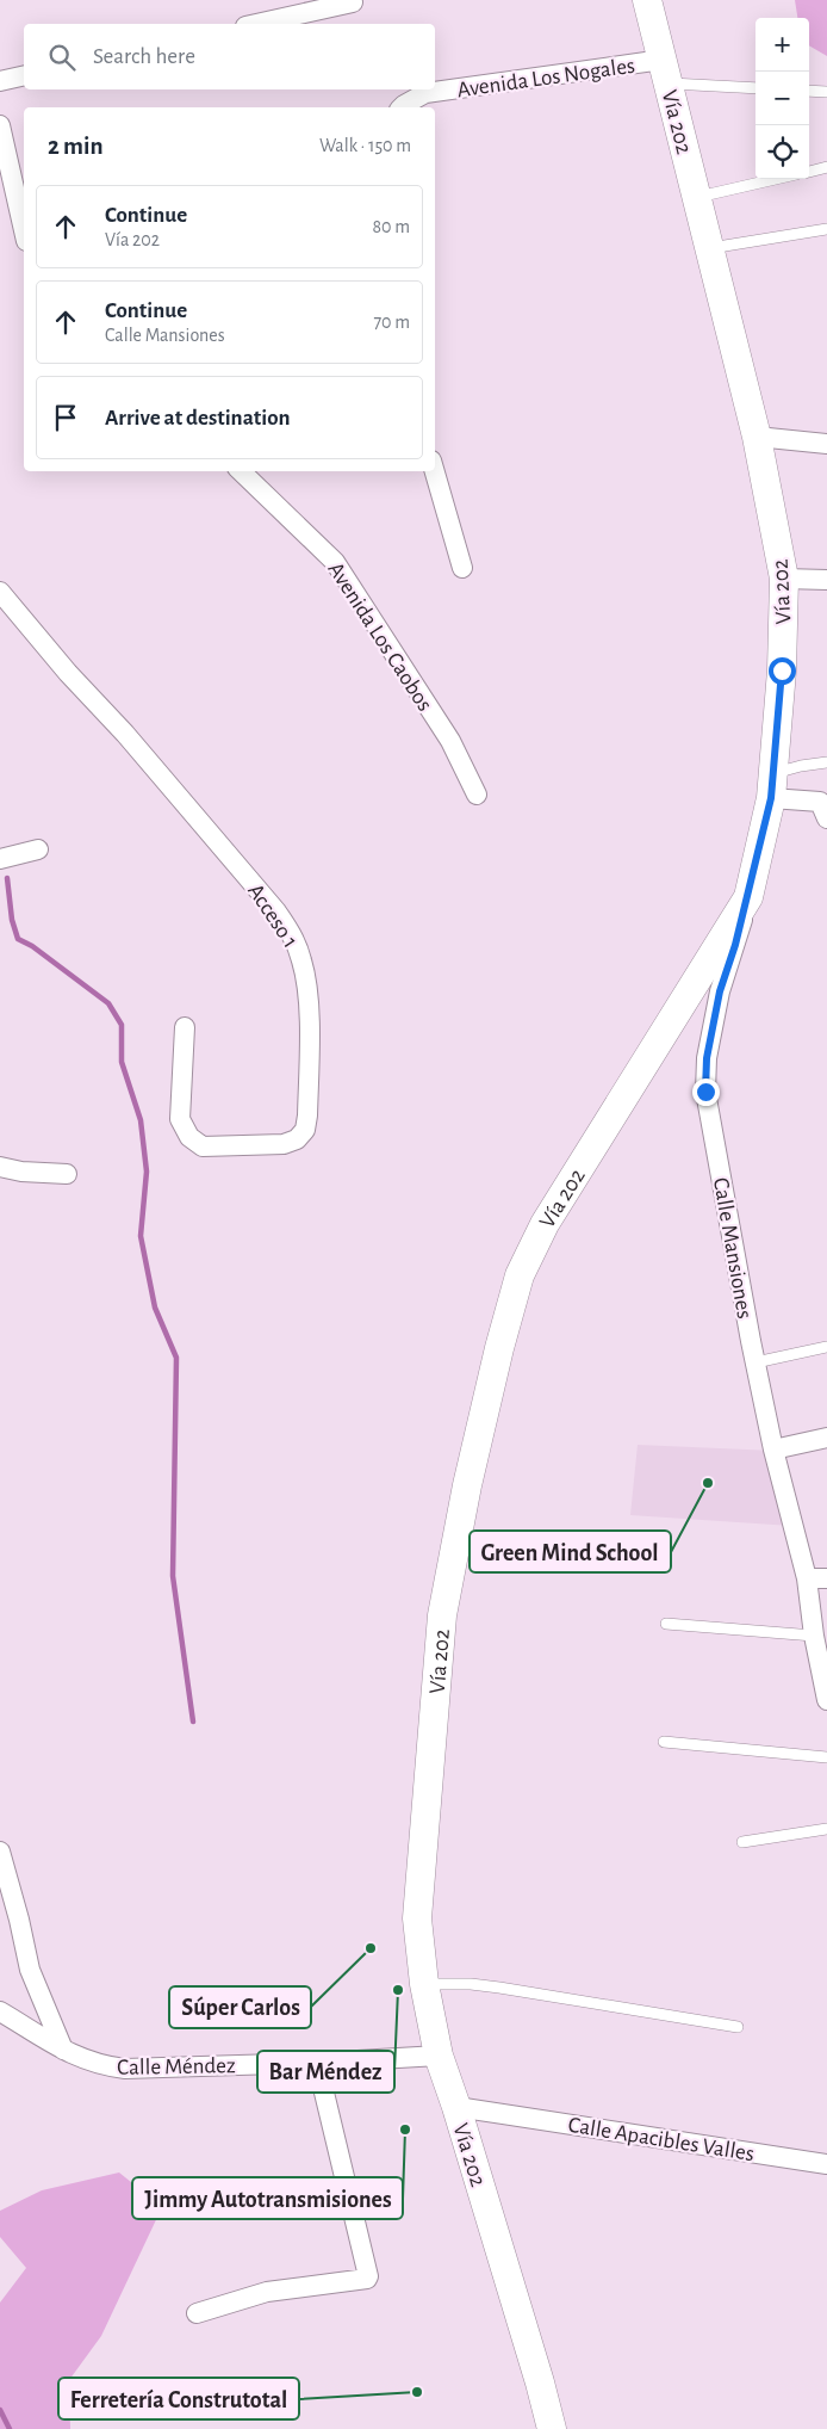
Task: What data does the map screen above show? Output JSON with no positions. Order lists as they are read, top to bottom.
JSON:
{
  "streets": {
    "main road": ["Vía 202"],
    "street": [
      "Avenida Los Nogales",
      "Avenida Los Caobos",
      "Acceso 1",
      "Calle Mansiones",
      "Calle Méndez",
      "Calle Apacibles Valles"
    ]
  },
  "crossings": [
    ["Avenida Los Nogales", "Vía 202"],
    ["Vía 202", "Calle Mansiones"],
    ["Vía 202", "Calle Méndez"],
    ["Vía 202", "Calle Apacibles Valles"]
  ],
  "places": [
    "Green Mind School",
    "Súper Carlos",
    "Bar Méndez",
    "Jimmy Autotransmisiones",
    "Ferretería Construtotal"
  ],
  "page": {
    "map_buttons": ["+", "−"],
    "search": "Search here",
    "heading": ["2 min", "Walk · 150 m"],
    "list": [
      ["Continue", "Vía 202", "80 m"],
      ["Continue", "Calle Mansiones", "70 m"],
      "Arrive at destination"
    ]
  }
}
